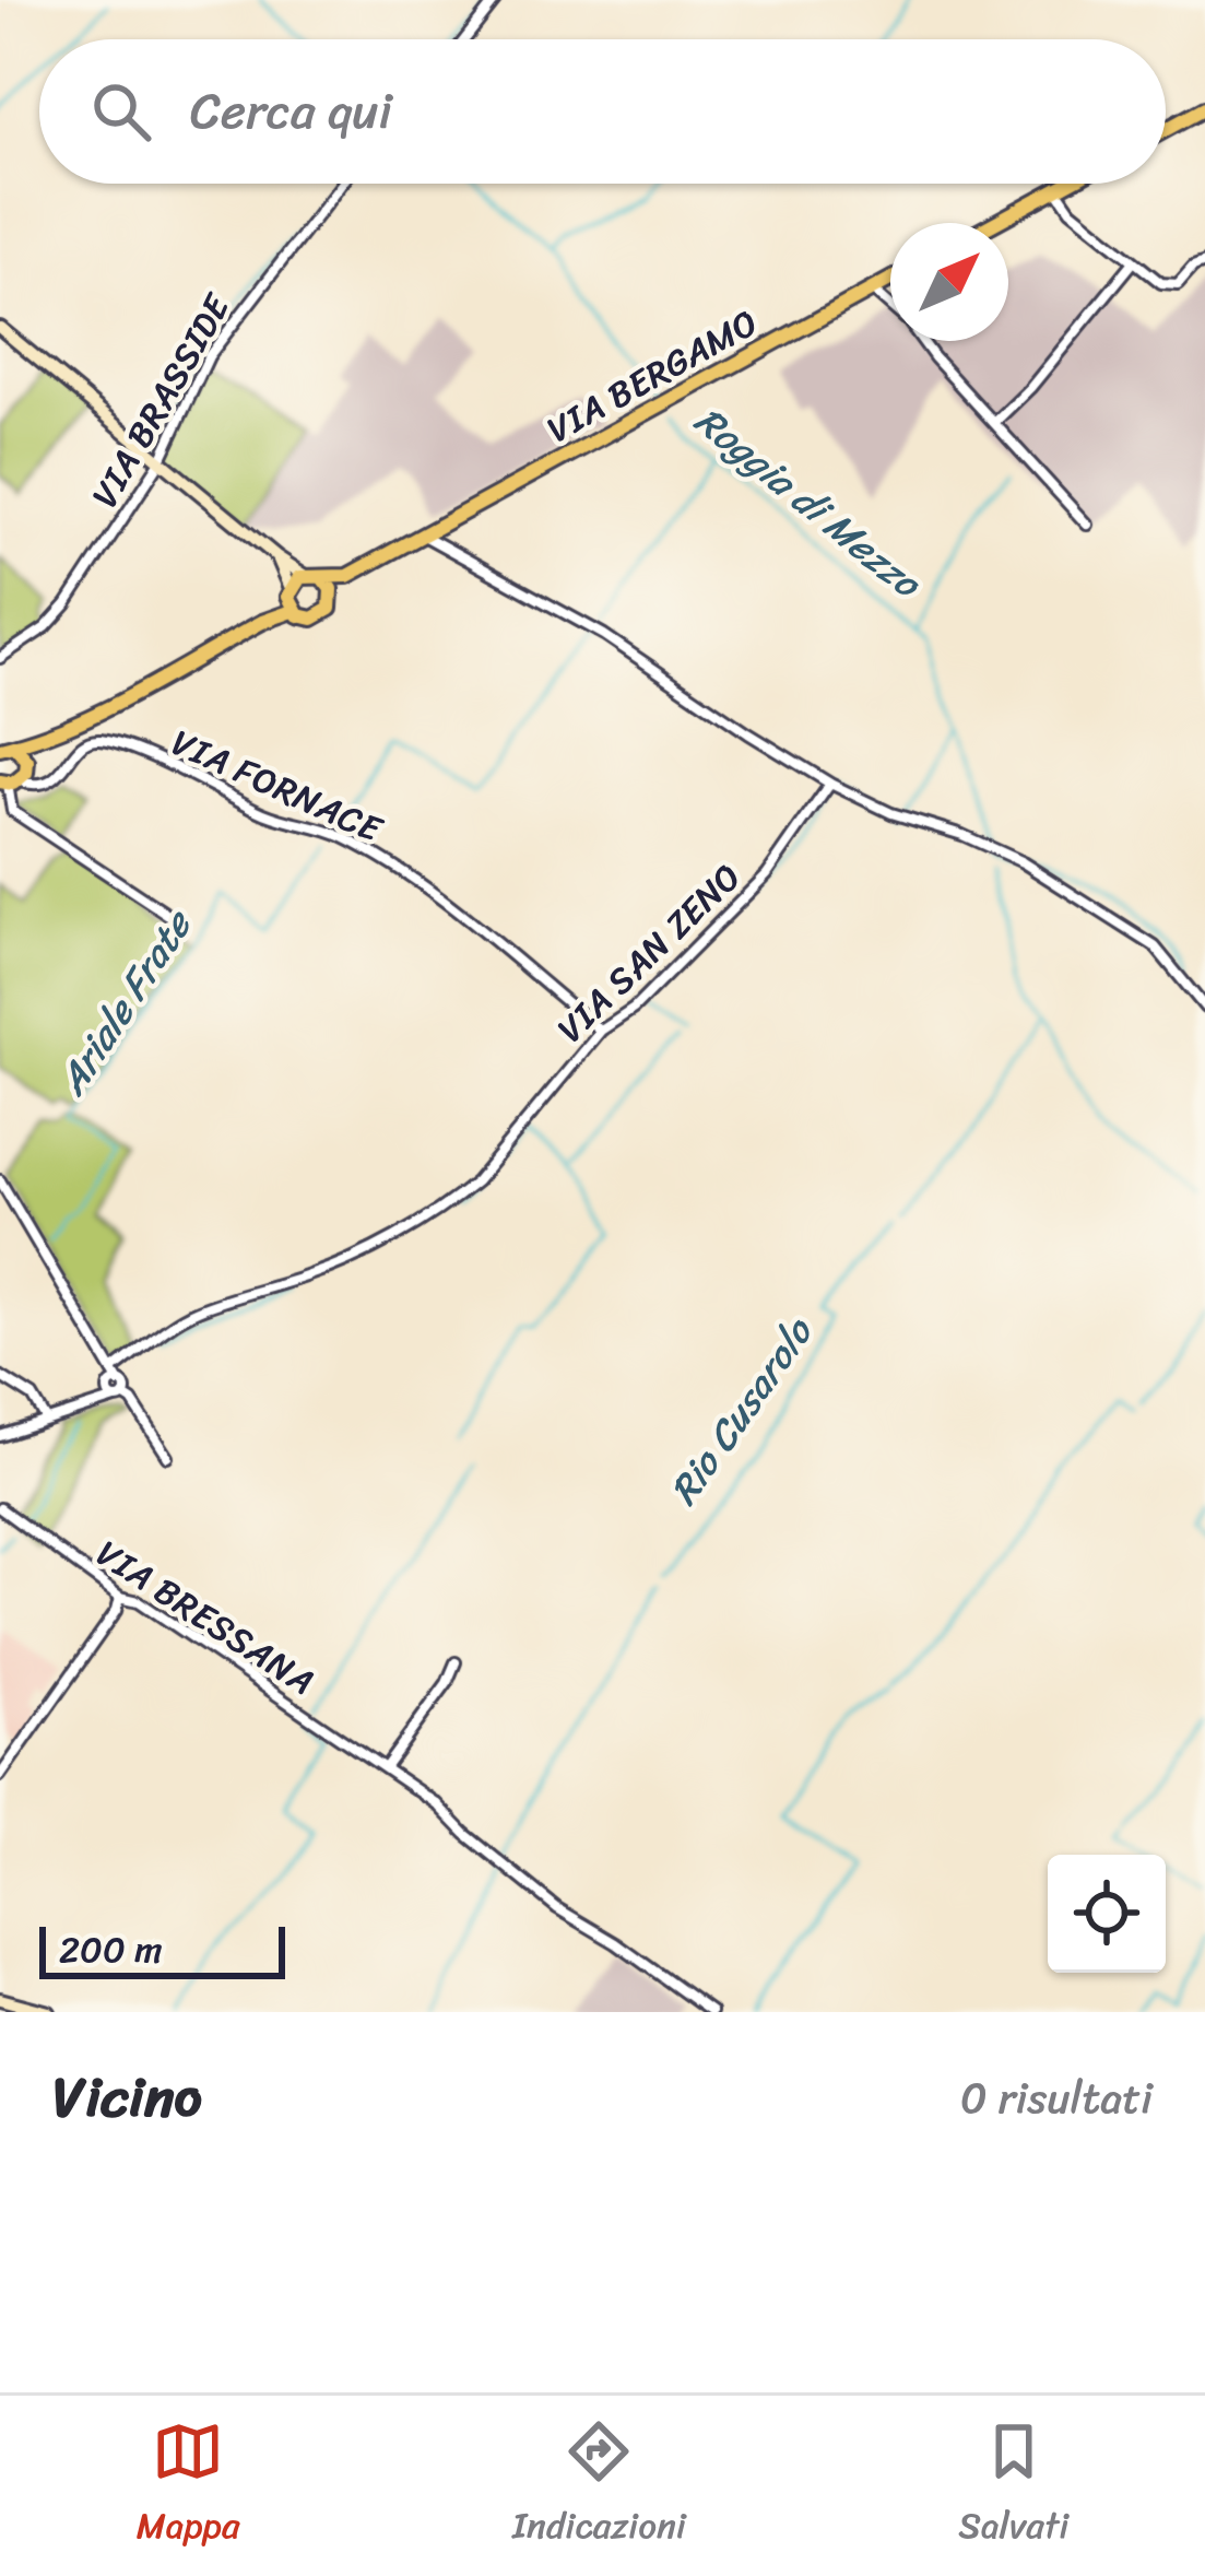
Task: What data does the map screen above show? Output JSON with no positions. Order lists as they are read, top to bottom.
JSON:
{
  "streets": {
    "main road": ["VIA BERGAMO"],
    "street": [
      "VIA BRASSIDE",
      "VIA FORNACE",
      "VIA SAN ZENO",
      "VIA BRESSANA"
    ]
  },
  "crossings": [
    ["VIA FORNACE", "VIA SAN ZENO"]
  ],
  "water": ["Roggia di Mezzo", "Ariale Frate", "Rio Cusarolo"],
  "scale_bar": "200 m",
  "north": "top right",
  "page": {
    "search": "Cerca qui",
    "scale": "200 m",
    "heading": ["Vicino", "0 risultati"],
    "nav": ["Mappa", "Indicazioni", "Salvati"]
  }
}
